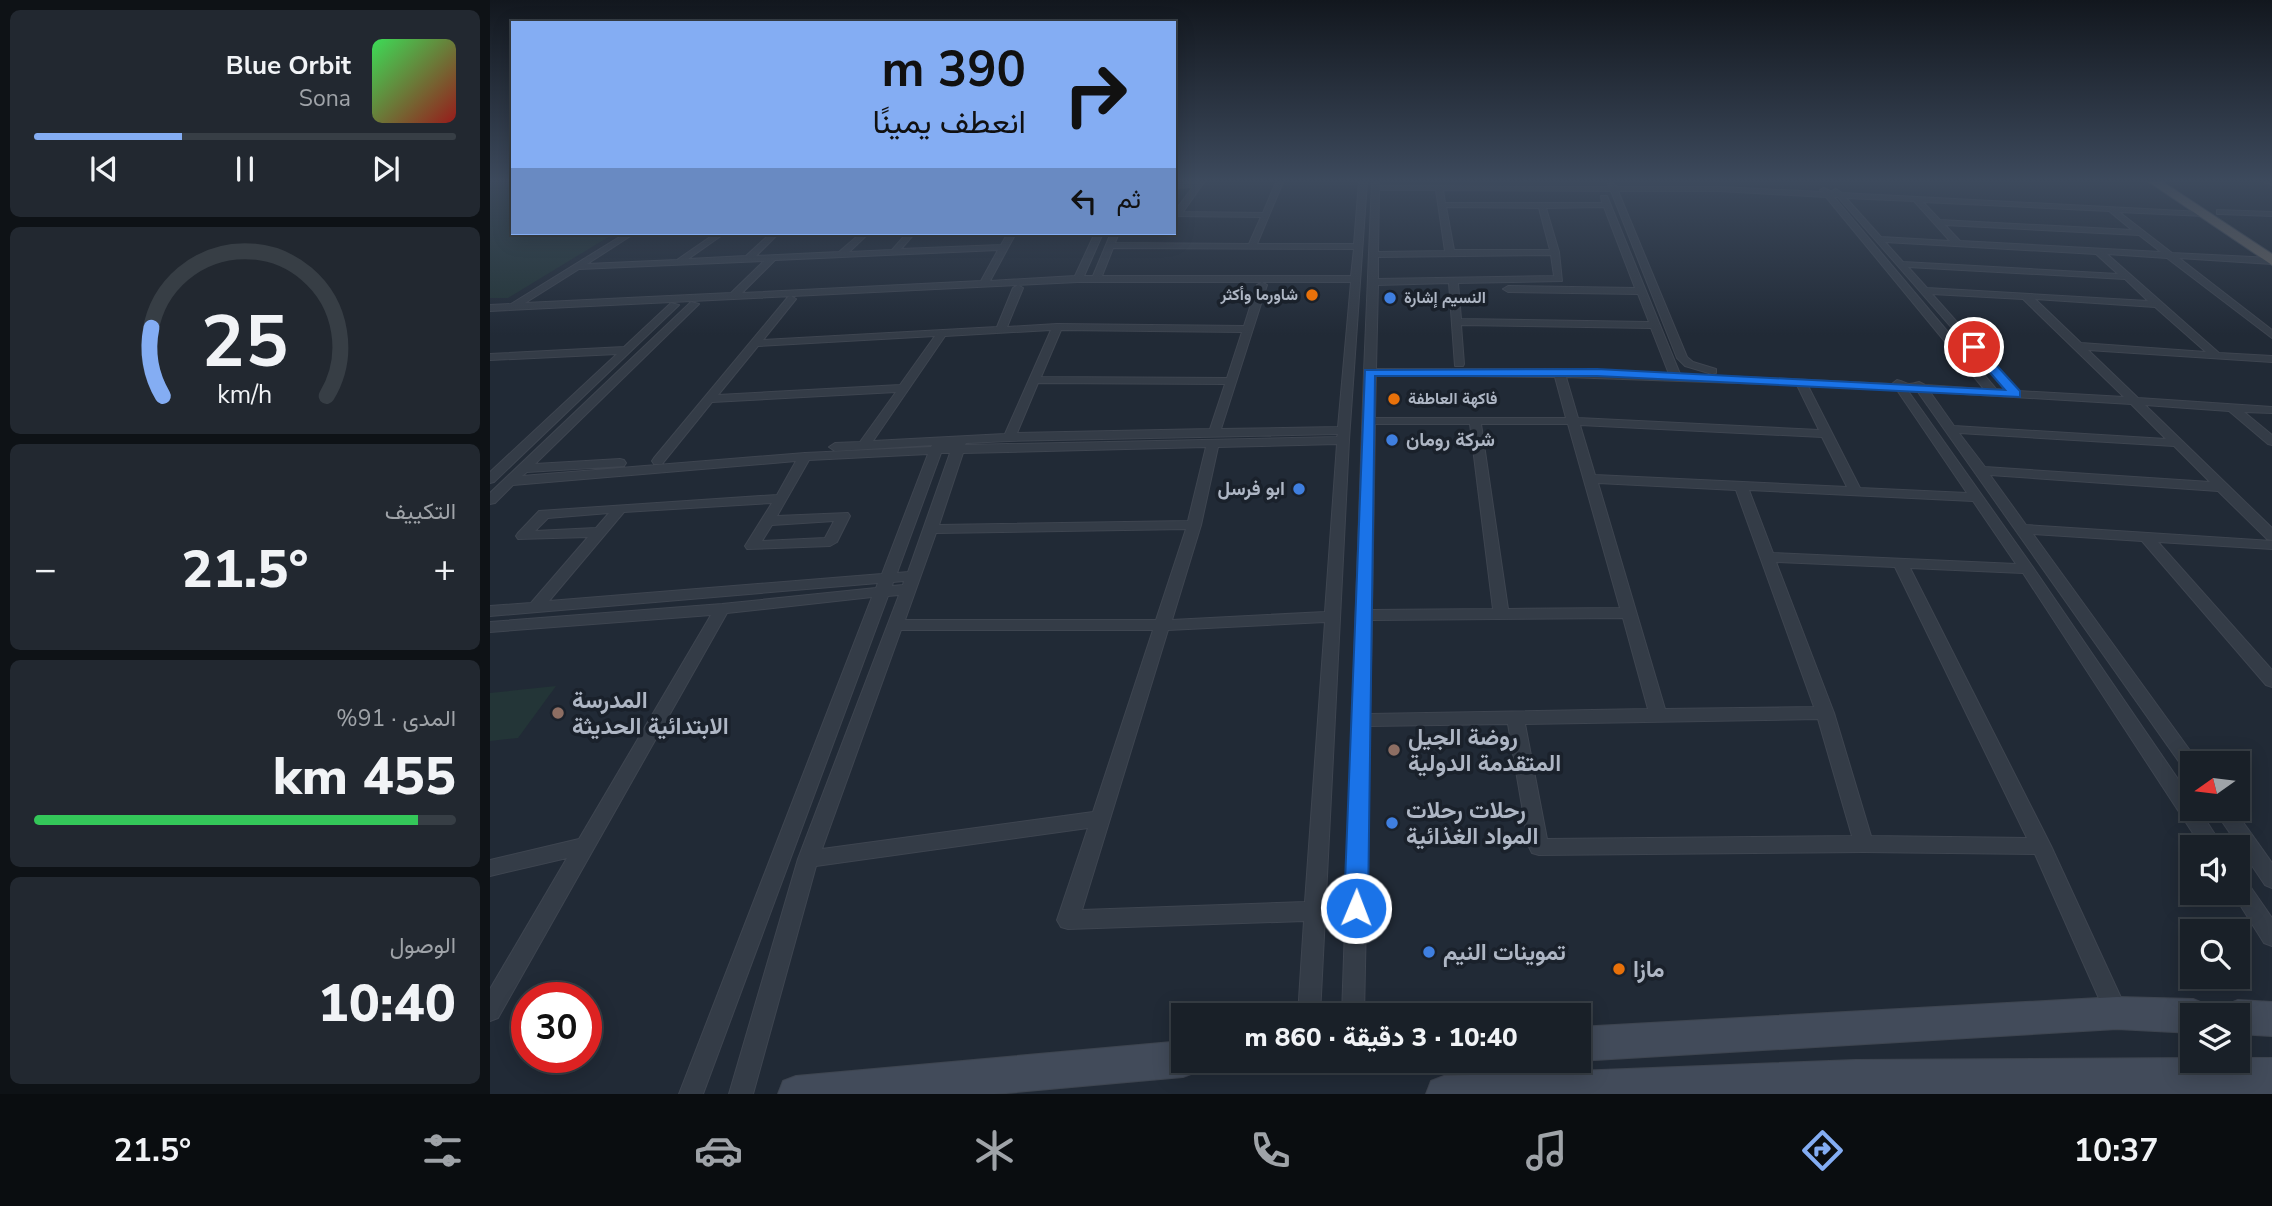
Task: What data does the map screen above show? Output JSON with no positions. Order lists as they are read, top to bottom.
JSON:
{
  "places": [
    "شاورما وأكثر",
    "النسيم إشارة",
    "فاكهة العاطفة",
    "شركة رومان",
    "ابو فرسل",
    "المدرسة الابتدائية الحديثة",
    "روضة الجيل المتقدمة الدولية",
    "رحلات رحلات المواد الغذائية",
    "تموينات النيم",
    "مازا"
  ],
  "north": "left",
  "page": {
    "turn": ["390 m", "انعطف يمينًا"],
    "song": ["Blue Orbit", "Sona"],
    "then": "ثم",
    "tile": [
      "التكييف",
      ["المدى · 91%", "455 km"],
      ["الوصول", "10:40"]
    ],
    "heat": ["−", "21.5°", "+"],
    "limit": "30",
    "trip": "10:40 · 3 دقيقة · 860 m",
    "tabs": ["10:37", "21.5°"],
    "gauge": ["25", "km/h"]
  }
}
